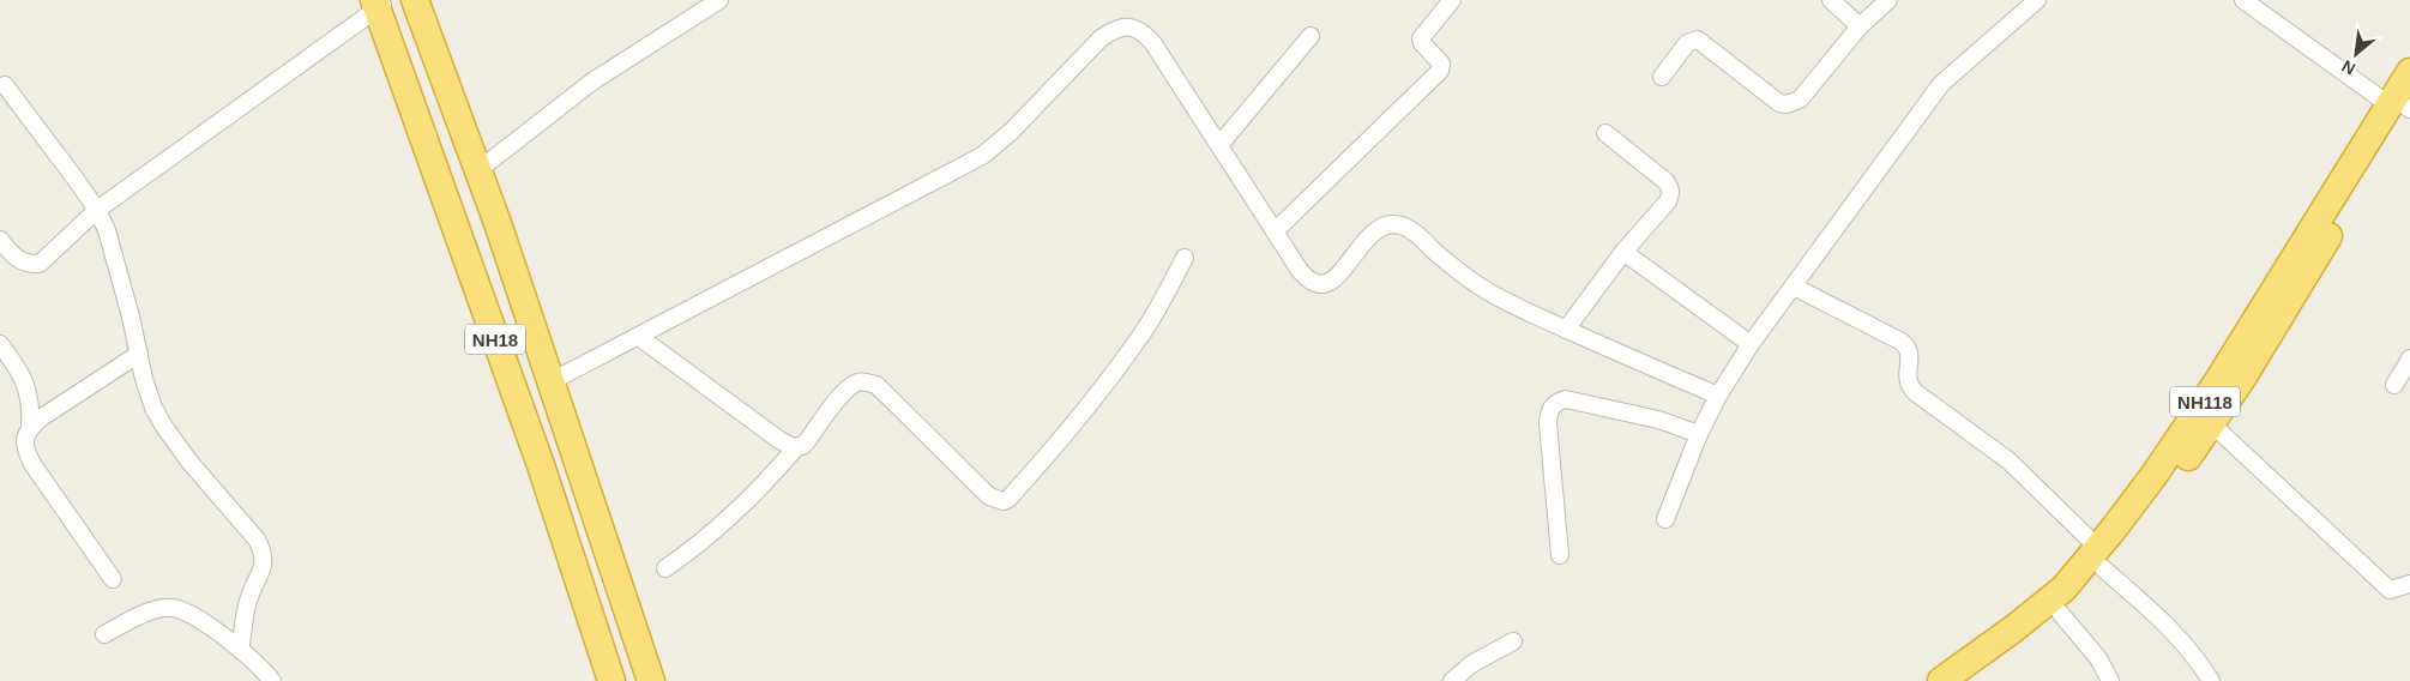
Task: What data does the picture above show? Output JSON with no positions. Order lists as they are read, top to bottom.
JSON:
{
  "streets": {
    "highway": ["NH18", "NH118"]
  },
  "north": "bottom left"
}
